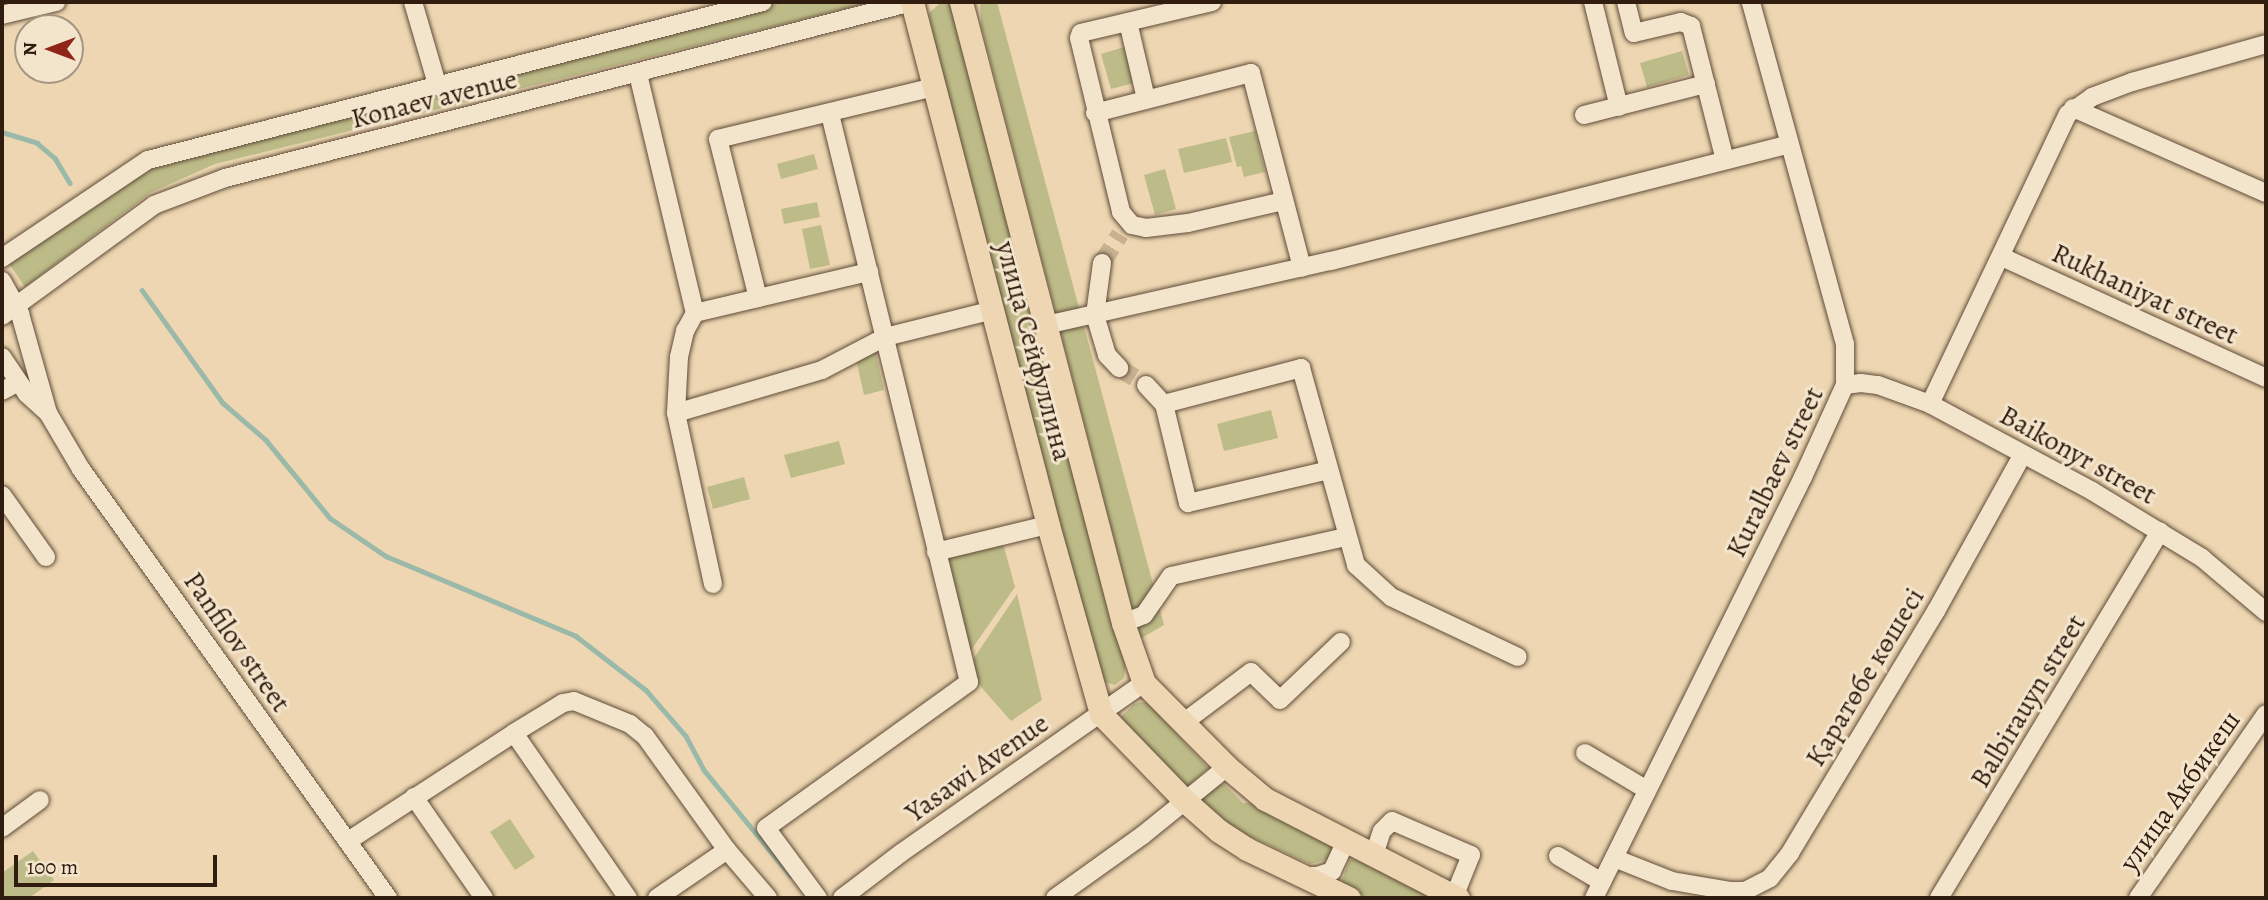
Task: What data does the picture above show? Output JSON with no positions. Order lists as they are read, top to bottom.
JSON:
{
  "streets": {
    "main road": ["улица Сейфуллина"],
    "street": [
      "Konaev avenue",
      "Rukhaniyat street",
      "Baikonyr street",
      "Kuralbaev street",
      "Panfilov street",
      "Қаратөбе көшесі",
      "Balbirauyn street",
      "Yasawi Avenue",
      "улица Акбикеш"
    ]
  },
  "crossings": [
    ["Konaev avenue", "улица Сейфуллина"],
    ["Konaev avenue", "Panfilov street"],
    ["улица Сейфуллина", "Yasawi Avenue"],
    ["Baikonyr street", "Kuralbaev street"],
    ["Baikonyr street", "Қаратөбе көшесі"],
    ["Baikonyr street", "Balbirauyn street"]
  ],
  "scale_bar": "100 m",
  "north": "left"
}
